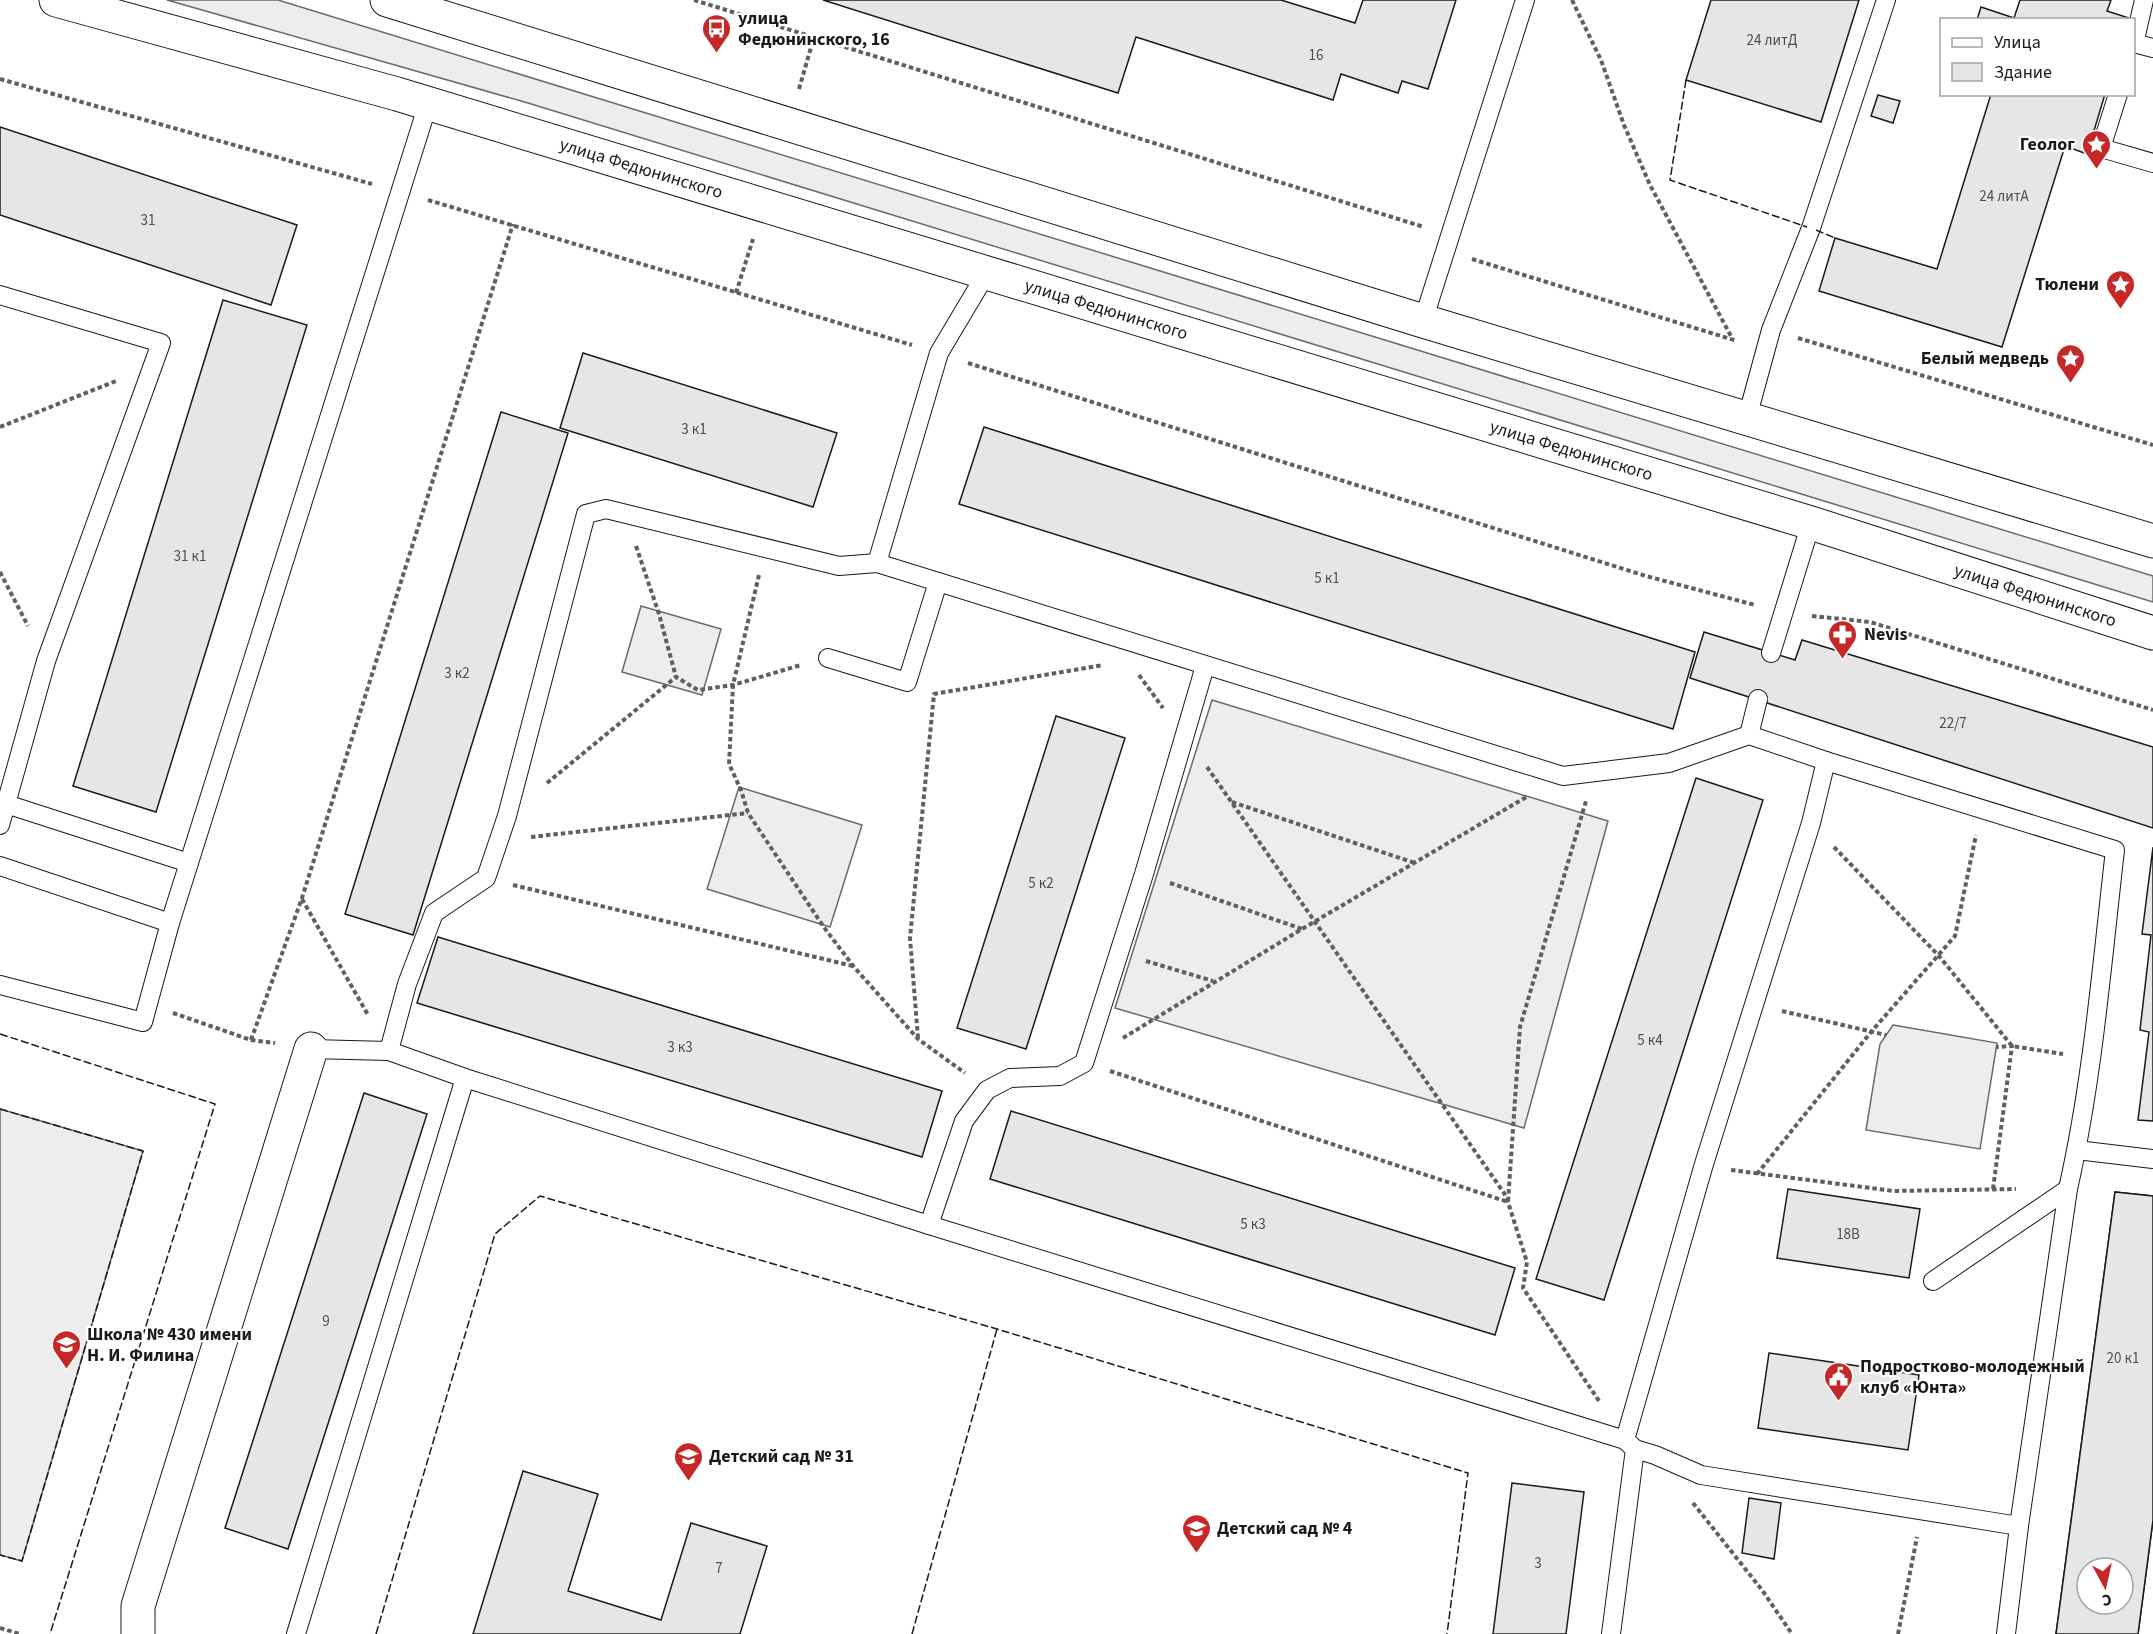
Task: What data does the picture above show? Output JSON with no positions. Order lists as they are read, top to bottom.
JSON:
{
  "streets": {
    "main road": ["улица Федюнинского"]
  },
  "places": {
    "bus stop": ["улица Федюнинского, 16"],
    "place": ["Геолог", "Тюлени", "Белый медведь"],
    "pharmacy": ["Nevis"],
    "school or university": ["Школа № 430 имени Н. И. Филина", "Детский сад № 31", "Детский сад № 4"],
    "public building": ["Подростково-молодежный клуб «Юнта»"]
  },
  "house_numbers": [
    "24 литД",
    "16",
    "24 литА",
    "31",
    "3 к1",
    "31 к1",
    "5 к1",
    "3 к2",
    "22/7",
    "5 к2",
    "5 к4",
    "3 к3",
    "5 к3",
    "18В",
    "9",
    "20 к1",
    "3",
    "7"
  ],
  "legend": ["Улица", "Здание"],
  "north": "bottom"
}
